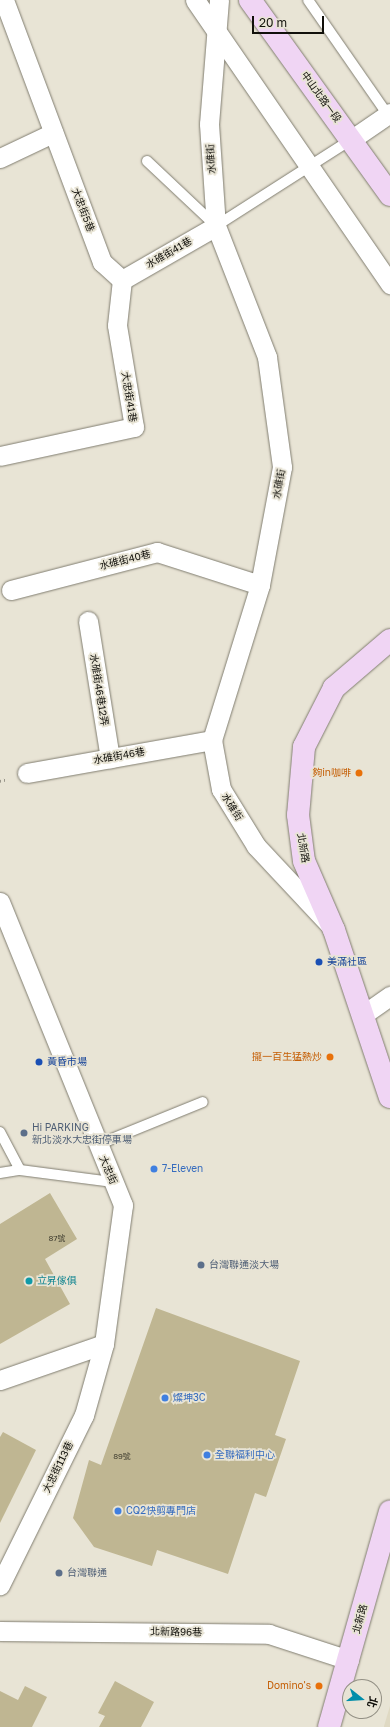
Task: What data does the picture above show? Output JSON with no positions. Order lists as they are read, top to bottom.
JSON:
{
  "streets": {
    "main road": ["中山北路一段", "北新路"],
    "street": [
      "水碓街",
      "大忠街5巷",
      "水碓街41巷",
      "大忠街41巷",
      "水碓街40巷",
      "水碓街46巷12弄",
      "水碓街46巷",
      "大忠街",
      "大忠街113巷",
      "北新路96巷"
    ]
  },
  "crossings": [
    ["水碓街", "水碓街41巷"],
    ["水碓街", "水碓街40巷"],
    ["水碓街", "水碓街46巷"],
    ["水碓街", "北新路"],
    ["大忠街5巷", "水碓街41巷"],
    ["大忠街5巷", "大忠街41巷"],
    ["水碓街41巷", "大忠街41巷"],
    ["水碓街46巷12弄", "水碓街46巷"],
    ["北新路", "北新路96巷"],
    ["大忠街", "大忠街113巷"]
  ],
  "places": [
    "夠in咖啡",
    "美滿社區",
    "攏一百生猛熱炒",
    "黃昏市場",
    "Hi PARKING 新北淡水大忠街停車場",
    "7-Eleven",
    "台灣聯通淡大場",
    "立昇傢俱",
    "燦坤3C",
    "全聯福利中心",
    "CQ2快剪專門店",
    "台灣聯通",
    "Domino's"
  ],
  "house_numbers": ["87號", "89號"],
  "scale_bar": "20 m",
  "north": "right"
}
